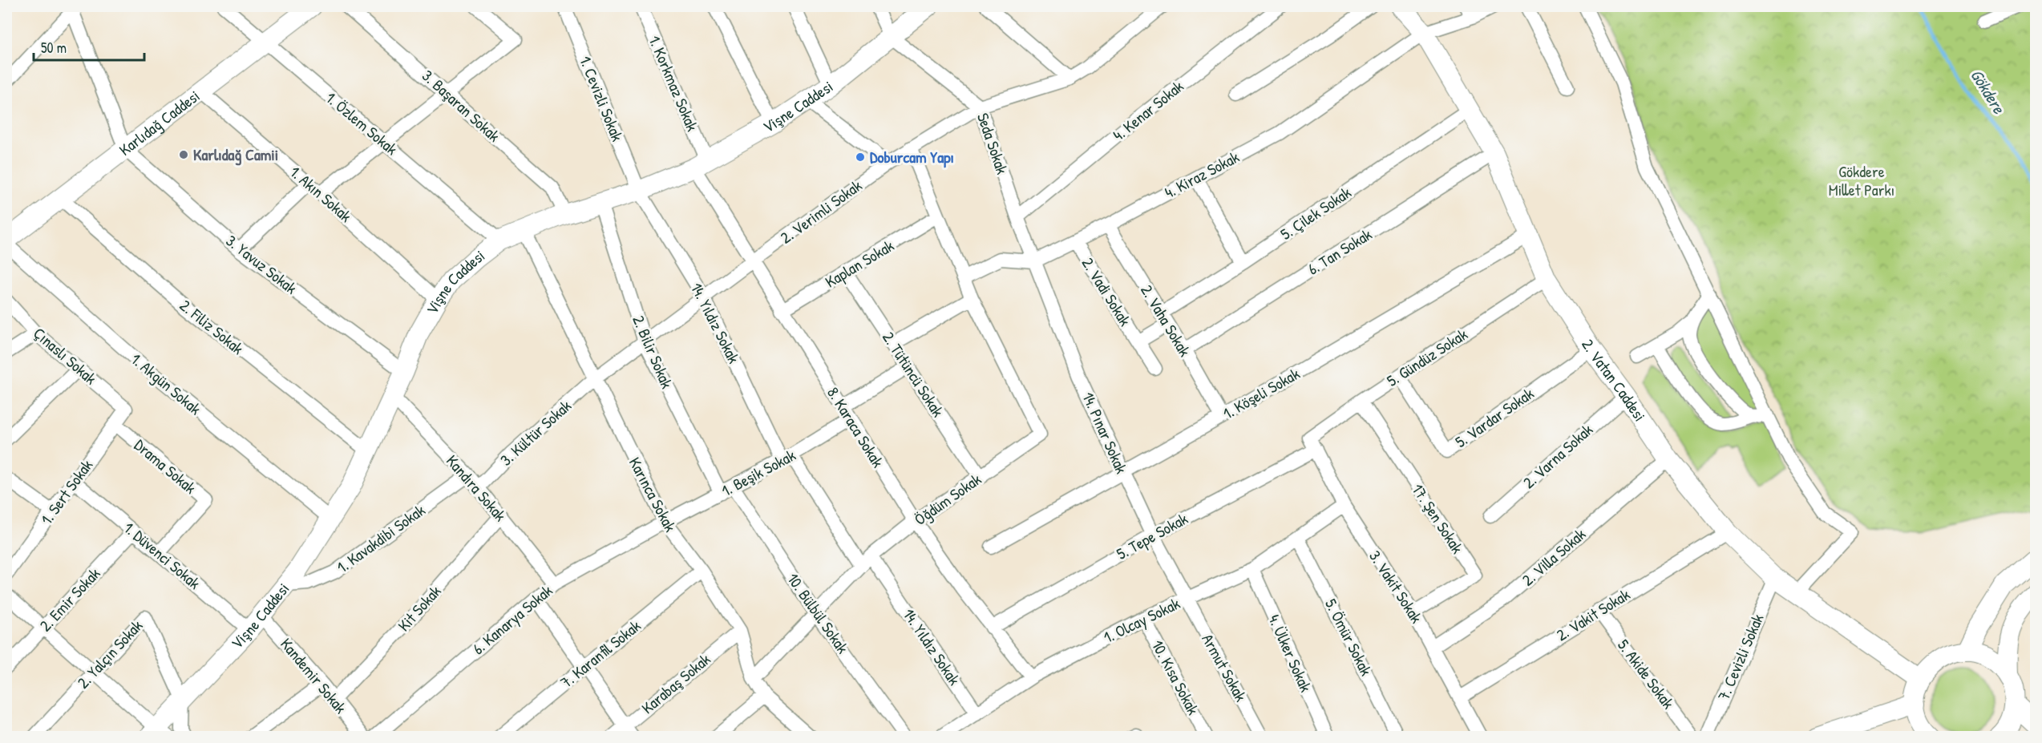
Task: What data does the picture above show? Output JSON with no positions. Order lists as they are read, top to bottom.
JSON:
{
  "streets": {
    "main road": ["Vişne Caddesi", "Karlıdağ Caddesi", "2. Vatan Caddesi"],
    "street": [
      "1. Korkmaz Sokak",
      "1. Cevizli Sokak",
      "3. Başaran Sokak",
      "4. Kenar Sokak",
      "1. Özlem Sokak",
      "Seda Sokak",
      "4. Kiraz Sokak",
      "1. Akın Sokak",
      "2. Verimli Sokak",
      "5. Çilek Sokak",
      "6. Tan Sokak",
      "Kaplan Sokak",
      "3. Yavuz Sokak",
      "2. Vadi Sokak",
      "2. Vaha Sokak",
      "14. Yıldız Sokak",
      "2. Filiz Sokak",
      "2. Bilir Sokak",
      "Çınaslı Sokak",
      "5. Gündüz Sokak",
      "2. Tütüncü Sokak",
      "1. Akgün Sokak",
      "1. Köşeli Sokak",
      "5. Vardar Sokak",
      "8. Karaca Sokak",
      "3. Kültür Sokak",
      "14. Pınar Sokak",
      "2. Varna Sokak",
      "Drama Sokak",
      "1. Beşik Sokak",
      "Kandıra Sokak",
      "1. Sert Sokak",
      "Karınca Sokak",
      "Öğdüm Sokak",
      "17. Şen Sokak",
      "5. Tepe Sokak",
      "1. Kavakdibi Sokak",
      "1. Düvenci Sokak",
      "2. Villa Sokak",
      "3. Vakit Sokak",
      "2. Emir Sokak",
      "Kit Sokak",
      "10. Bülbül Sokak",
      "2. Vakit Sokak",
      "6. Kanarya Sokak",
      "1. Olcay Sokak",
      "5. Ömür Sokak",
      "4. Ülker Sokak",
      "2. Yalçın Sokak",
      "7. Karanfil Sokak",
      "7. Cevizli Sokak",
      "Armut Sokak",
      "5. Akide Sokak",
      "Kandemir Sokak",
      "10. Kısa Sokak",
      "Karabaş Sokak"
    ]
  },
  "crossings": [
    ["1. Korkmaz Sokak", "Vişne Caddesi"],
    ["1. Korkmaz Sokak", "8. Karaca Sokak"],
    ["1. Cevizli Sokak", "Vişne Caddesi"],
    ["1. Cevizli Sokak", "14. Yıldız Sokak"],
    ["3. Başaran Sokak", "Vişne Caddesi"],
    ["Vişne Caddesi", "1. Özlem Sokak"],
    ["Vişne Caddesi", "Seda Sokak"],
    ["Vişne Caddesi", "1. Akın Sokak"],
    ["Vişne Caddesi", "3. Yavuz Sokak"],
    ["Vişne Caddesi", "14. Yıldız Sokak"],
    ["Vişne Caddesi", "2. Filiz Sokak"],
    ["Vişne Caddesi", "2. Bilir Sokak"],
    ["Vişne Caddesi", "1. Akgün Sokak"],
    ["Vişne Caddesi", "8. Karaca Sokak"],
    ["Vişne Caddesi", "Kandıra Sokak"],
    ["Vişne Caddesi", "Karınca Sokak"],
    ["Vişne Caddesi", "1. Kavakdibi Sokak"],
    ["Vişne Caddesi", "1. Düvenci Sokak"],
    ["Vişne Caddesi", "2. Yalçın Sokak"],
    ["Vişne Caddesi", "Kandemir Sokak"],
    ["4. Kenar Sokak", "Seda Sokak"],
    ["Karlıdağ Caddesi", "1. Özlem Sokak"],
    ["Karlıdağ Caddesi", "1. Akın Sokak"],
    ["Karlıdağ Caddesi", "3. Yavuz Sokak"],
    ["Karlıdağ Caddesi", "2. Filiz Sokak"],
    ["Karlıdağ Caddesi", "1. Akgün Sokak"],
    ["Seda Sokak", "4. Kiraz Sokak"],
    ["Seda Sokak", "2. Verimli Sokak"],
    ["Seda Sokak", "14. Pınar Sokak"],
    ["4. Kiraz Sokak", "2. Vadi Sokak"],
    ["4. Kiraz Sokak", "2. Vaha Sokak"],
    ["4. Kiraz Sokak", "2. Vatan Caddesi"],
    ["4. Kiraz Sokak", "14. Pınar Sokak"],
    ["4. Kiraz Sokak", "Öğdüm Sokak"],
    ["2. Verimli Sokak", "8. Karaca Sokak"],
    ["2. Verimli Sokak", "Öğdüm Sokak"],
    ["5. Çilek Sokak", "2. Vadi Sokak"],
    ["5. Çilek Sokak", "2. Vaha Sokak"],
    ["5. Çilek Sokak", "2. Vatan Caddesi"],
    ["6. Tan Sokak", "2. Vaha Sokak"],
    ["6. Tan Sokak", "2. Vatan Caddesi"],
    ["Kaplan Sokak", "2. Tütüncü Sokak"],
    ["Kaplan Sokak", "8. Karaca Sokak"],
    ["Kaplan Sokak", "Öğdüm Sokak"],
    ["2. Vadi Sokak", "2. Vaha Sokak"],
    ["2. Vaha Sokak", "1. Köşeli Sokak"],
    ["14. Yıldız Sokak", "1. Beşik Sokak"],
    ["14. Yıldız Sokak", "Öğdüm Sokak"],
    ["14. Yıldız Sokak", "1. Olcay Sokak"],
    ["2. Bilir Sokak", "1. Beşik Sokak"],
    ["Çınaslı Sokak", "1. Sert Sokak"],
    ["5. Gündüz Sokak", "2. Vatan Caddesi"],
    ["5. Gündüz Sokak", "5. Vardar Sokak"],
    ["5. Gündüz Sokak", "17. Şen Sokak"],
    ["5. Gündüz Sokak", "3. Vakit Sokak"],
    ["2. Tütüncü Sokak", "Öğdüm Sokak"],
    ["2. Vatan Caddesi", "1. Köşeli Sokak"],
    ["2. Vatan Caddesi", "5. Vardar Sokak"],
    ["2. Vatan Caddesi", "2. Varna Sokak"],
    ["2. Vatan Caddesi", "2. Villa Sokak"],
    ["2. Vatan Caddesi", "2. Vakit Sokak"],
    ["2. Vatan Caddesi", "7. Cevizli Sokak"],
    ["1. Köşeli Sokak", "14. Pınar Sokak"],
    ["8. Karaca Sokak", "1. Beşik Sokak"],
    ["8. Karaca Sokak", "Öğdüm Sokak"],
    ["8. Karaca Sokak", "5. Tepe Sokak"],
    ["8. Karaca Sokak", "1. Olcay Sokak"],
    ["3. Kültür Sokak", "Kandıra Sokak"],
    ["3. Kültür Sokak", "Karınca Sokak"],
    ["14. Pınar Sokak", "5. Tepe Sokak"],
    ["14. Pınar Sokak", "1. Olcay Sokak"],
    ["14. Pınar Sokak", "Armut Sokak"],
    ["Drama Sokak", "1. Sert Sokak"],
    ["Drama Sokak", "1. Düvenci Sokak"],
    ["1. Beşik Sokak", "Karınca Sokak"],
    ["1. Beşik Sokak", "10. Bülbül Sokak"],
    ["1. Beşik Sokak", "6. Kanarya Sokak"],
    ["Kandıra Sokak", "1. Kavakdibi Sokak"],
    ["Kandıra Sokak", "Kit Sokak"],
    ["Kandıra Sokak", "6. Kanarya Sokak"],
    ["1. Sert Sokak", "1. Düvenci Sokak"],
    ["Karınca Sokak", "Öğdüm Sokak"],
    ["Karınca Sokak", "6. Kanarya Sokak"],
    ["Karınca Sokak", "7. Karanfil Sokak"],
    ["Karınca Sokak", "Karabaş Sokak"],
    ["Öğdüm Sokak", "10. Bülbül Sokak"],
    ["17. Şen Sokak", "3. Vakit Sokak"],
    ["5. Tepe Sokak", "3. Vakit Sokak"],
    ["1. Düvenci Sokak", "2. Emir Sokak"],
    ["1. Düvenci Sokak", "Kandemir Sokak"],
    ["2. Villa Sokak", "3. Vakit Sokak"],
    ["3. Vakit Sokak", "2. Vakit Sokak"],
    ["3. Vakit Sokak", "1. Olcay Sokak"],
    ["Kit Sokak", "Kandemir Sokak"],
    ["2. Vakit Sokak", "5. Akide Sokak"],
    ["1. Olcay Sokak", "5. Ömür Sokak"],
    ["1. Olcay Sokak", "4. Ülker Sokak"],
    ["1. Olcay Sokak", "Armut Sokak"],
    ["1. Olcay Sokak", "10. Kısa Sokak"]
  ],
  "water": ["Gökdere"],
  "parks": ["Gökdere Millet Parkı"],
  "places": ["Karlıdağ Camii", "Doburcam Yapı"],
  "scale_bar": "50 m"
}
